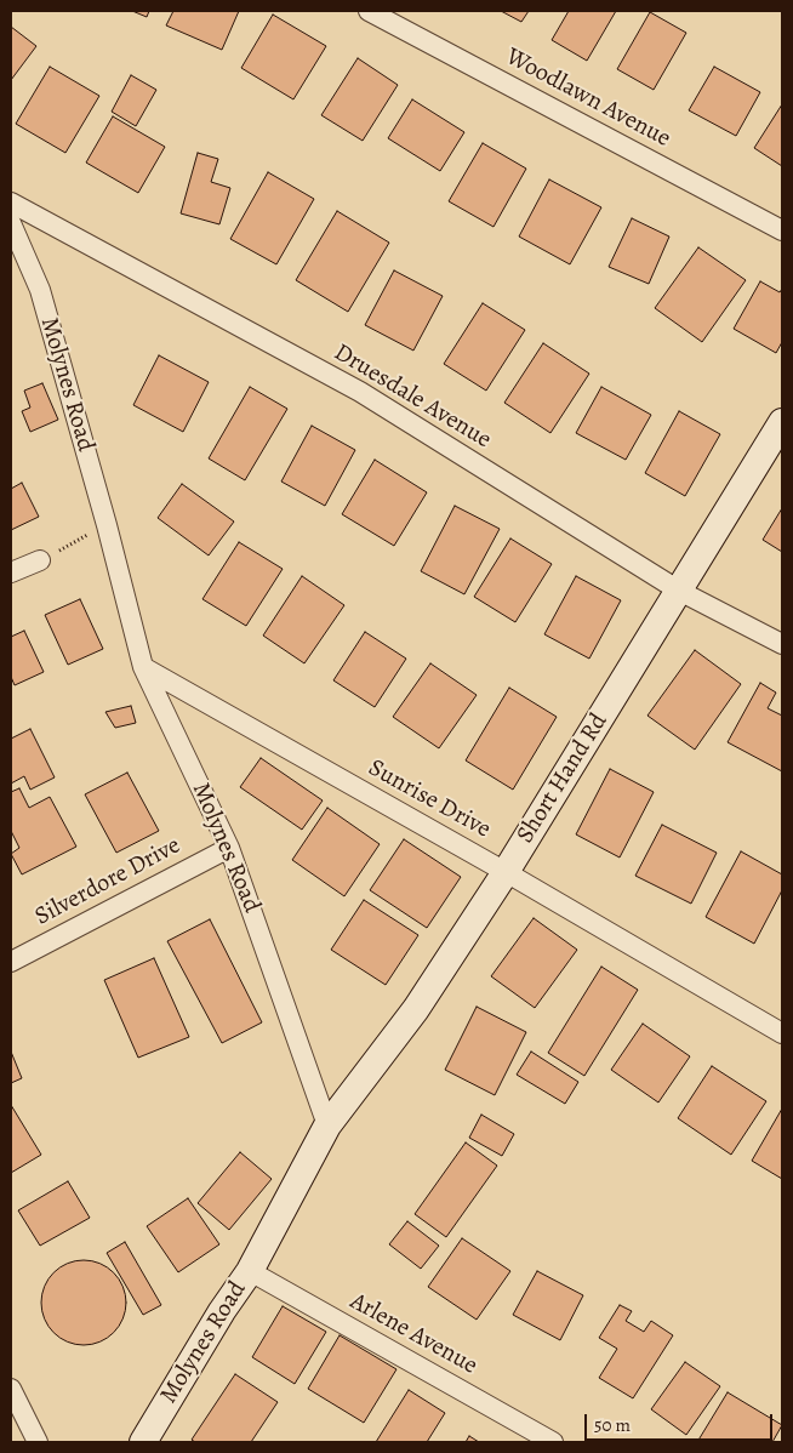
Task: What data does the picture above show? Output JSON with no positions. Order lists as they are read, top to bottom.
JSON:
{
  "streets": {
    "main road": ["Molynes Road", "Short Hand Rd"],
    "street": [
      "Woodlawn Avenue",
      "Druesdale Avenue",
      "Sunrise Drive",
      "Silverdore Drive",
      "Arlene Avenue"
    ]
  },
  "crossings": [
    ["Molynes Road", "Short Hand Rd"],
    ["Molynes Road", "Sunrise Drive"],
    ["Molynes Road", "Silverdore Drive"],
    ["Molynes Road", "Arlene Avenue"],
    ["Druesdale Avenue", "Short Hand Rd"],
    ["Short Hand Rd", "Sunrise Drive"]
  ],
  "scale_bar": "50 m"
}
